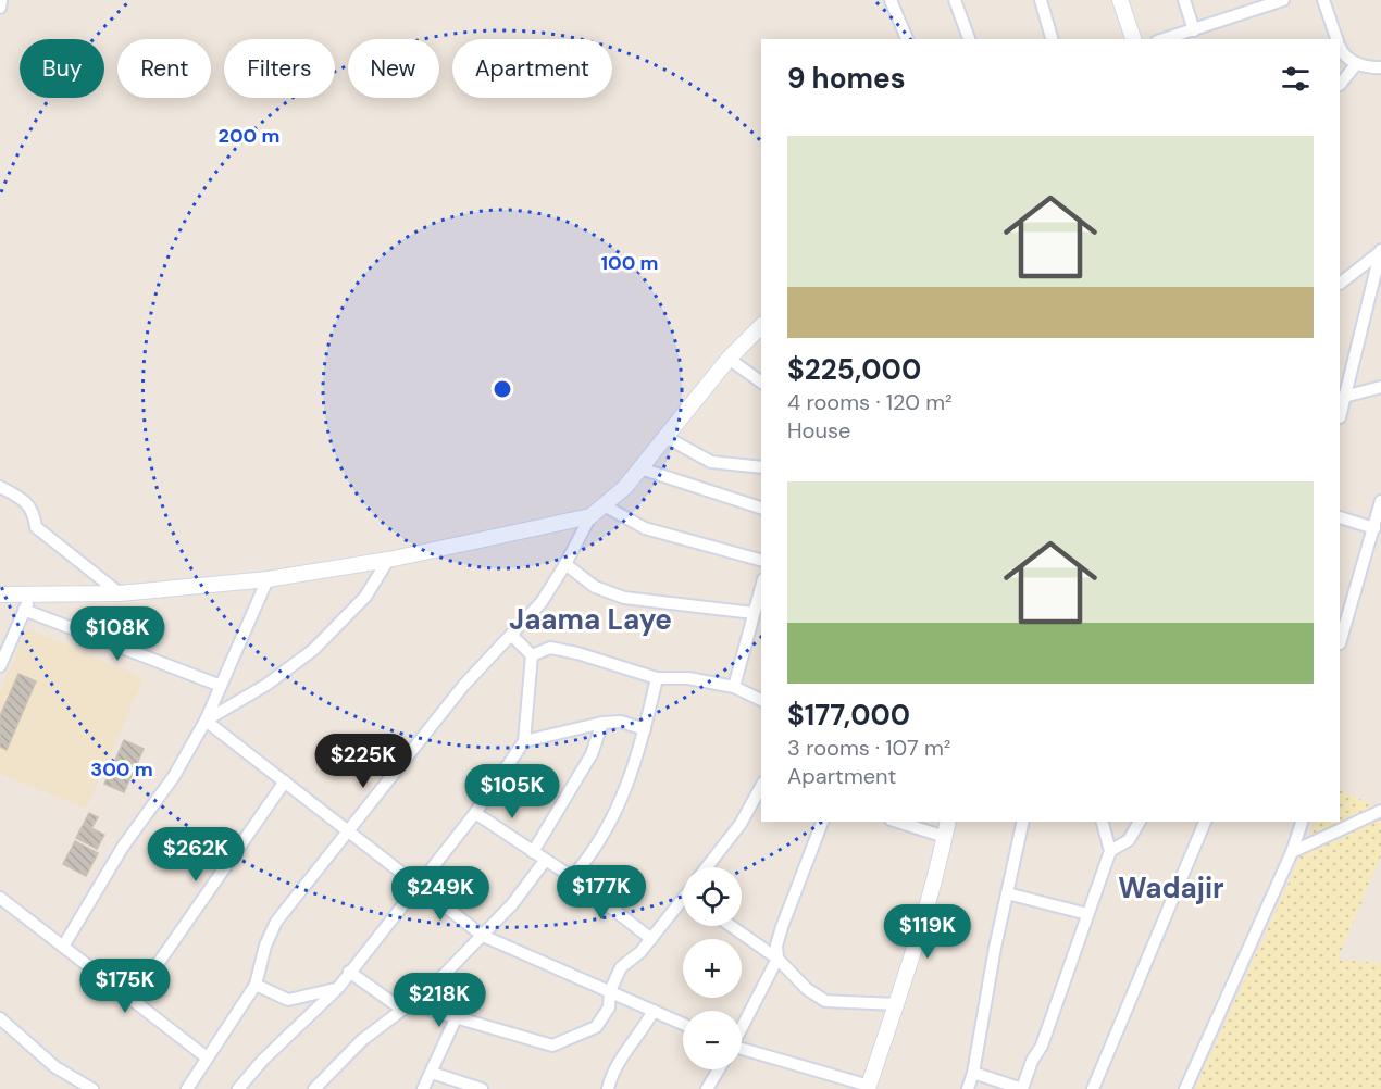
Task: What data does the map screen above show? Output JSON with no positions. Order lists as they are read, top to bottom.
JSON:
{
  "districts": ["Jaama Laye", "Wadajir"],
  "page": {
    "chip": [
      "Buy",
      "Rent",
      "Filters",
      "New",
      "Apartment"
    ],
    "heading": "9 homes",
    "list": [
      {
        "name": "$225,000",
        "note": "4 rooms · 120 m² · House"
      },
      {
        "name": "$177,000",
        "note": "3 rooms · 107 m² · Apartment"
      }
    ],
    "price": [
      "$108K",
      "$225K",
      "$105K",
      "$262K",
      "$177K",
      "$249K",
      "$119K",
      "$175K",
      "$218K"
    ],
    "map_buttons": ["+", "−"]
  },
  "rings": ["200 m", "100 m", "300 m"]
}
